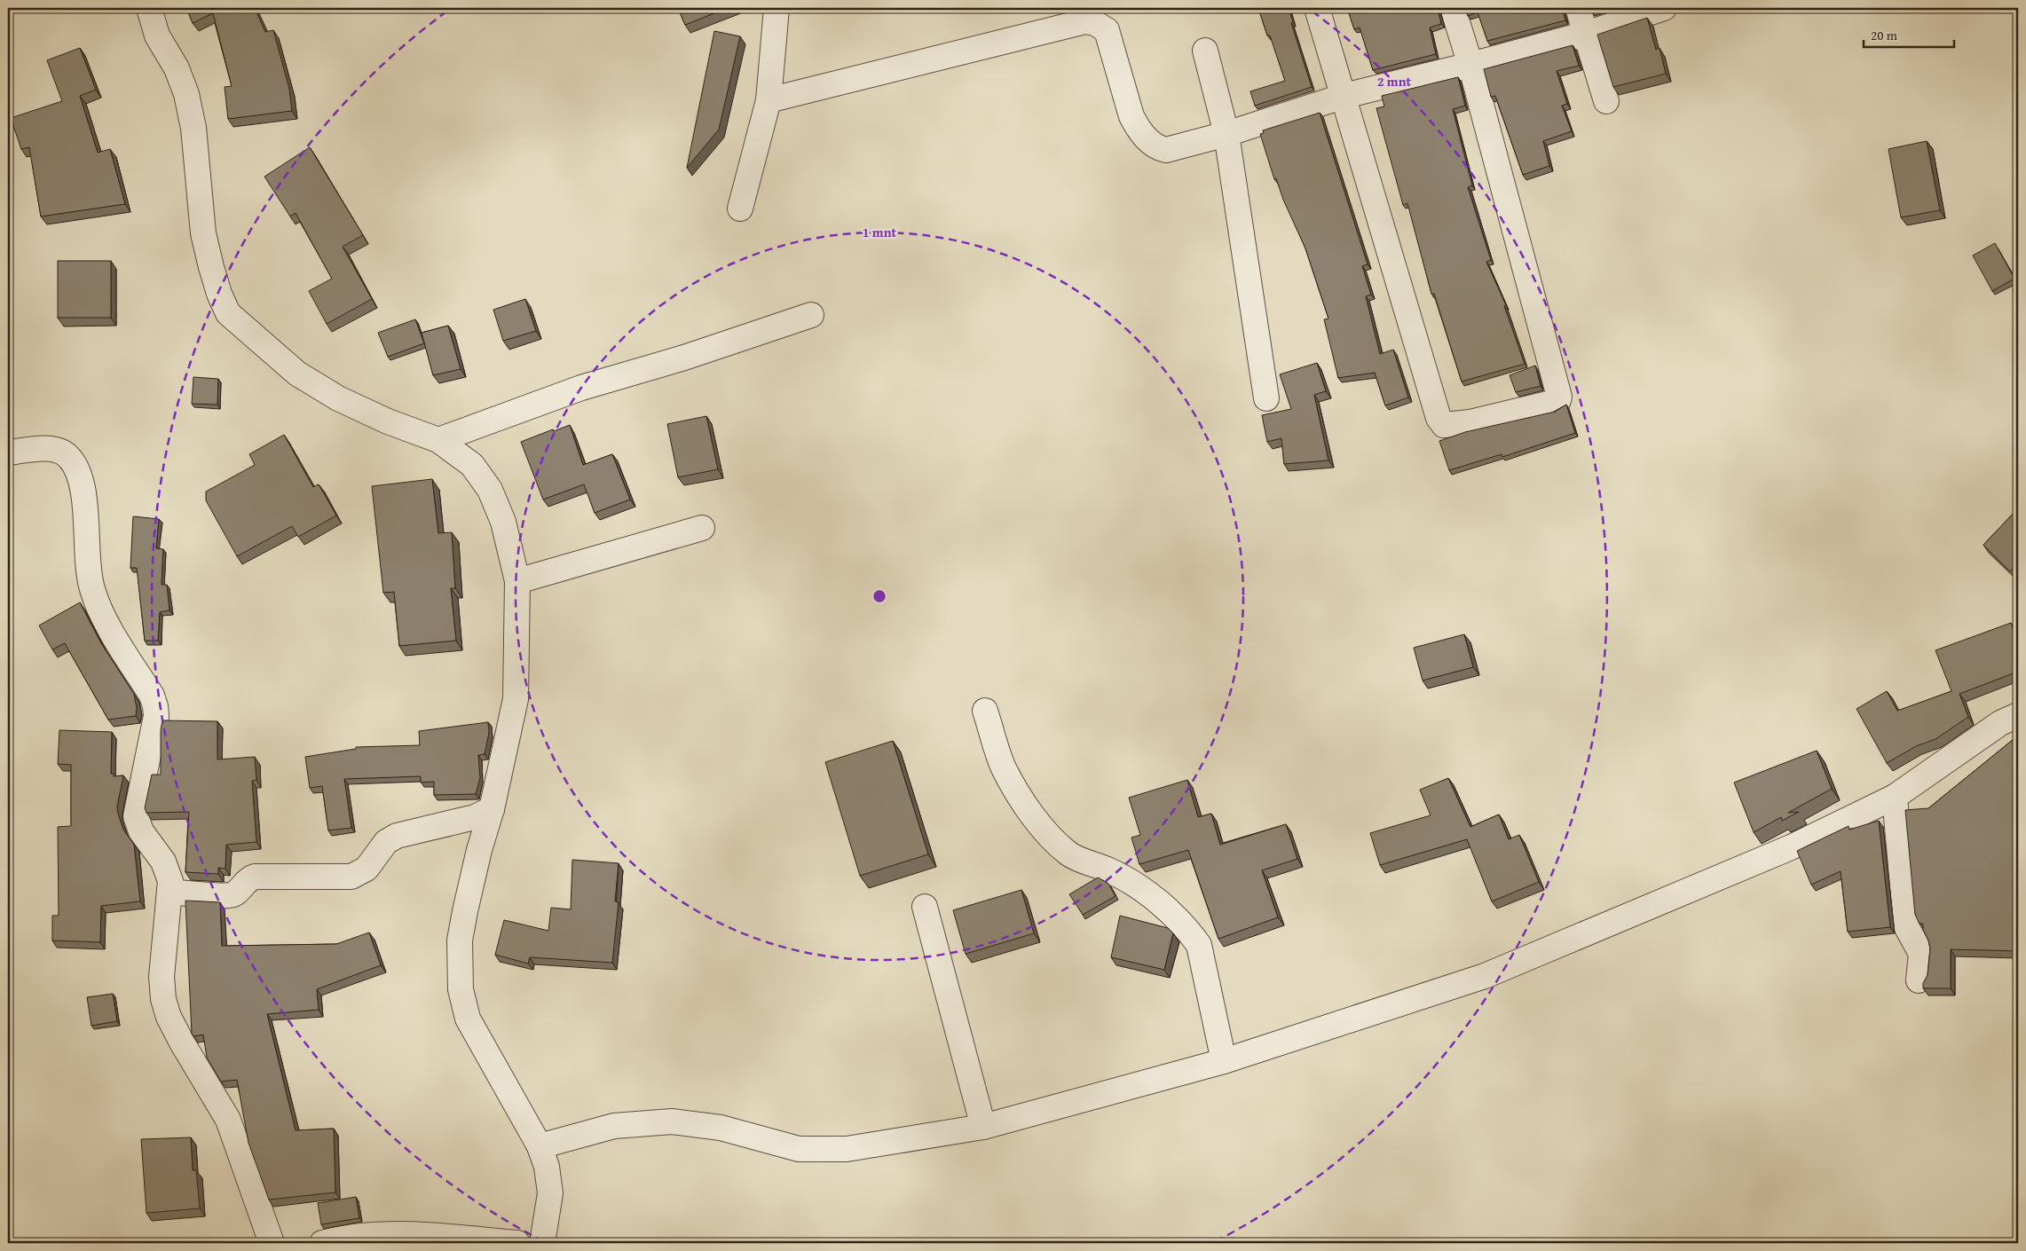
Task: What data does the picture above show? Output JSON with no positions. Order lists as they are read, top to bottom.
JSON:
{
  "scale_bar": "20 m",
  "rings": ["2 mnt", "1 mnt"]
}
